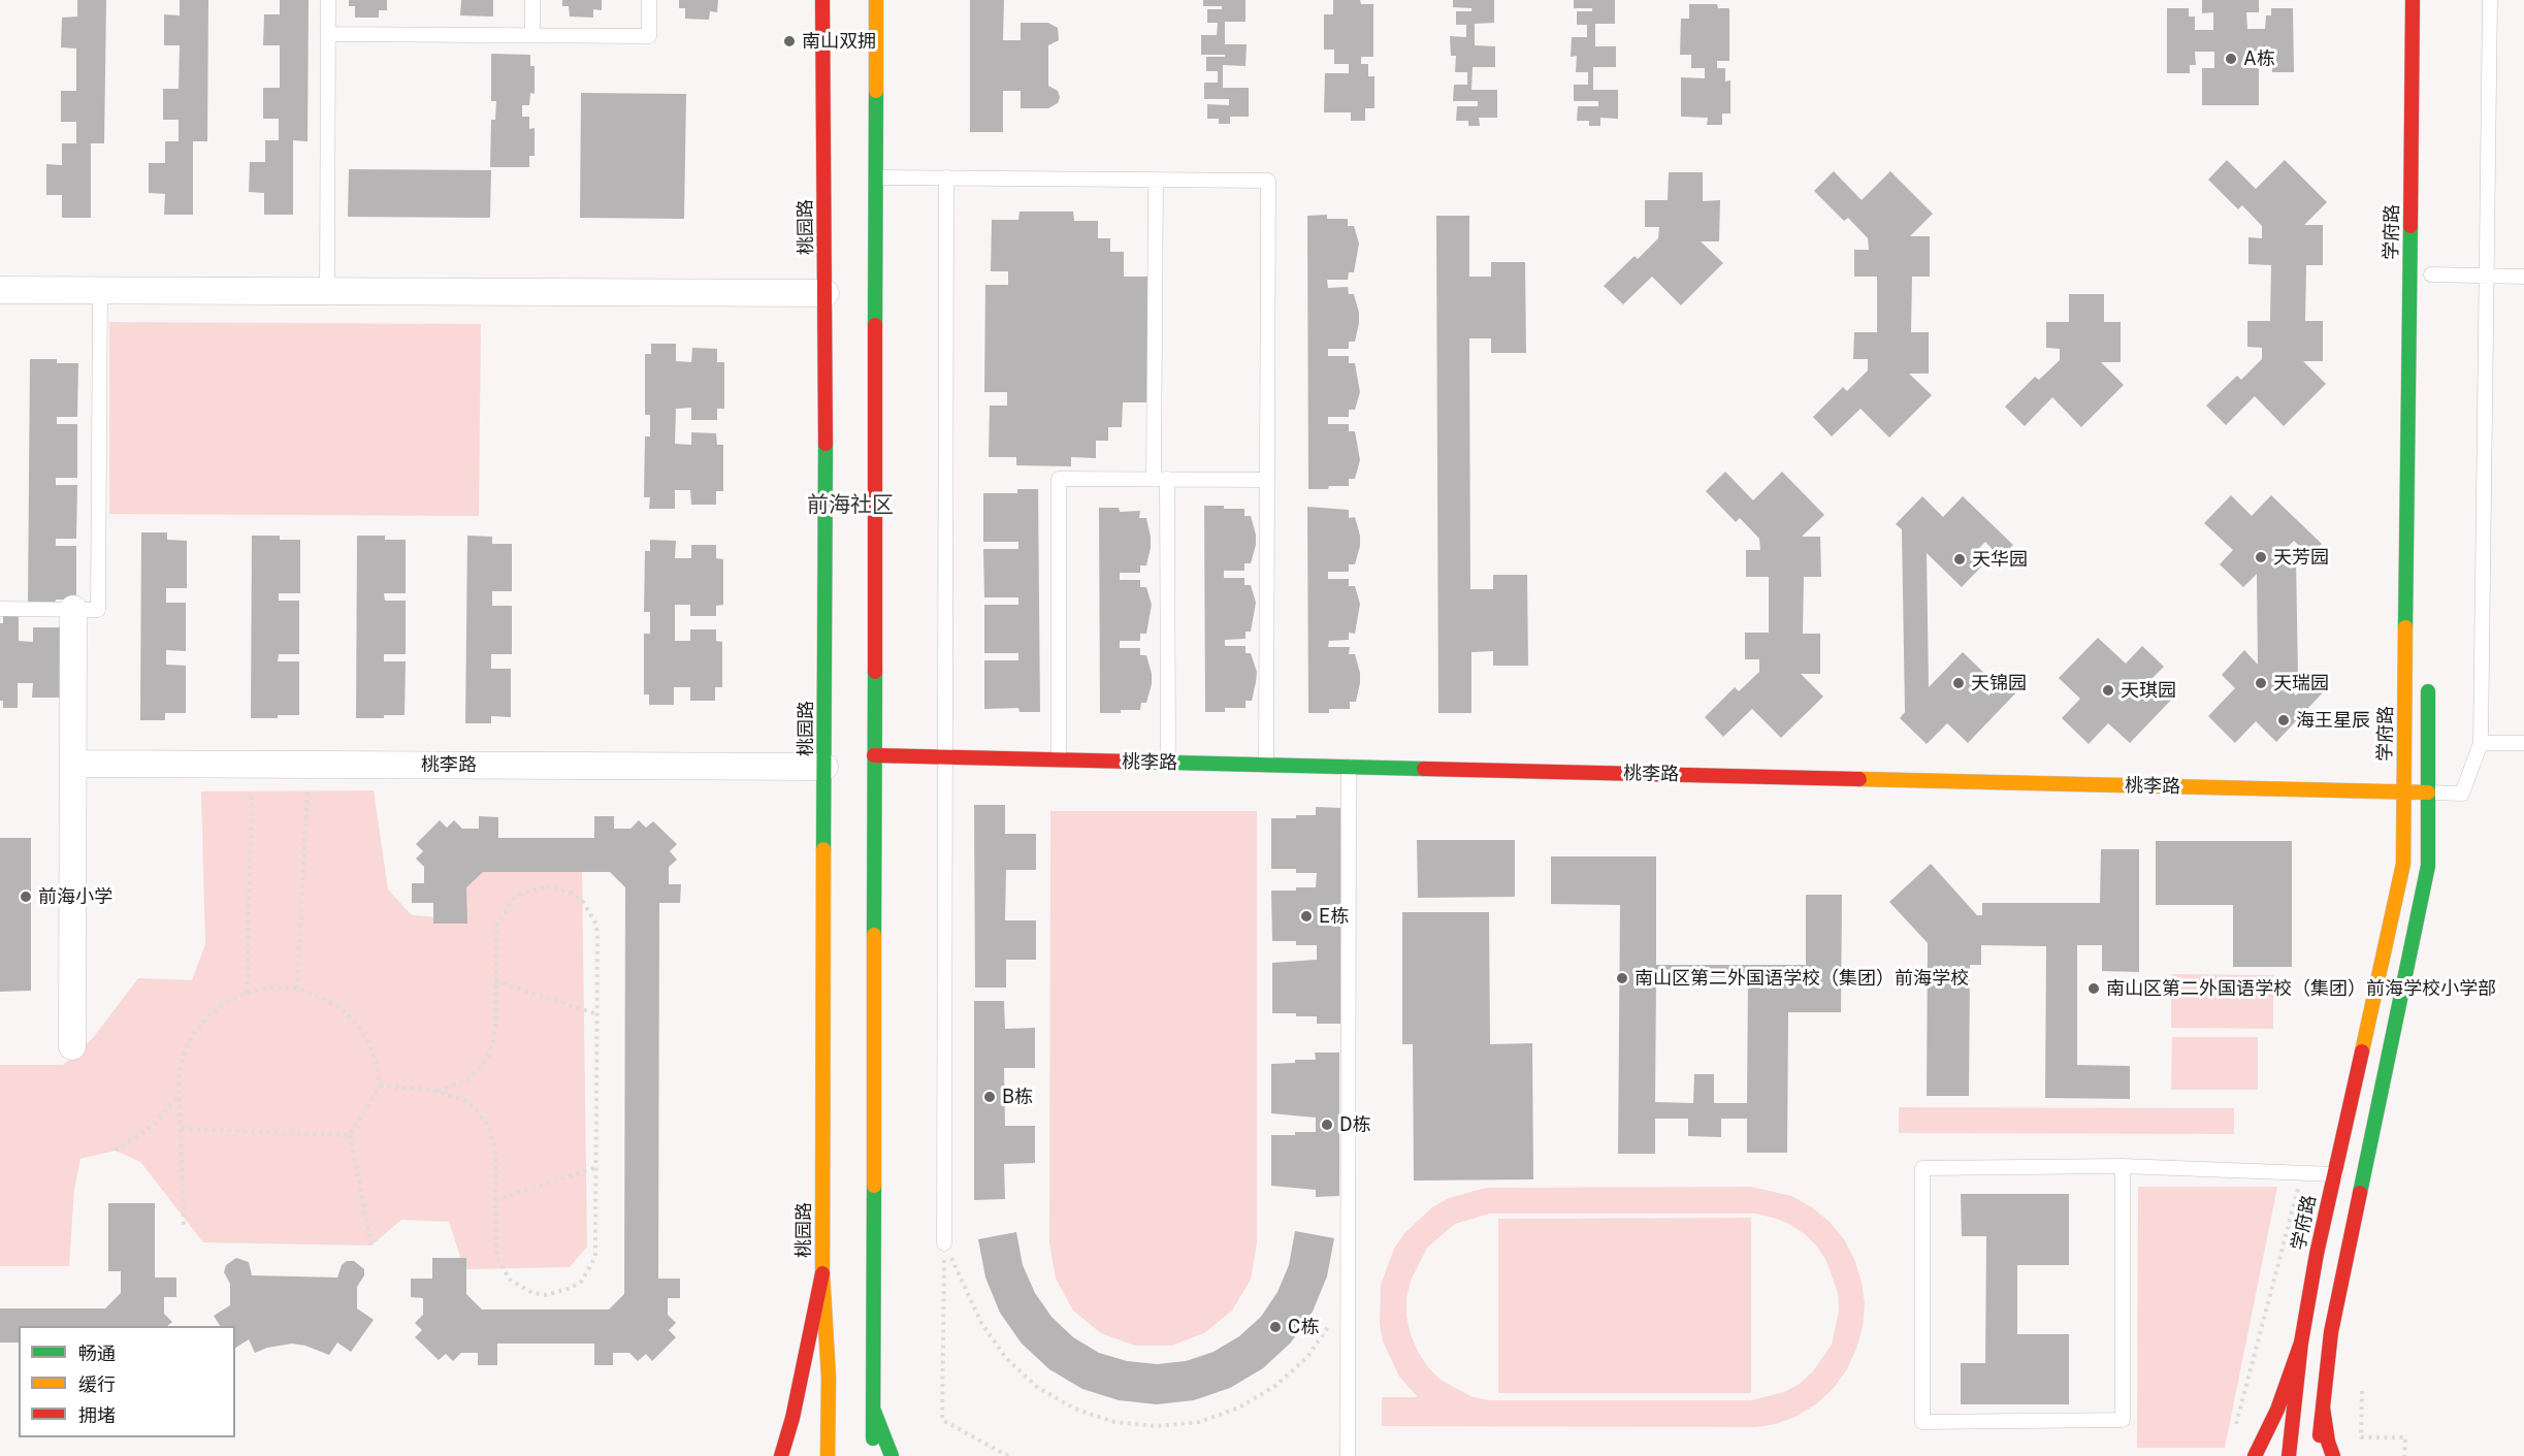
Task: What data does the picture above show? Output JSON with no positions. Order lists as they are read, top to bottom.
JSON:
{
  "streets": {
    "main road": ["桃园路", "学府路", "桃李路"]
  },
  "crossings": [
    ["桃园路", "桃李路"],
    ["学府路", "桃李路"]
  ],
  "districts": ["前海社区"],
  "places": [
    "南山双拥",
    "A栋",
    "天芳园",
    "天华园",
    "天锦园",
    "天瑞园",
    "天琪园",
    "海王星辰",
    "前海小学",
    "E栋",
    "南山区第二外国语学校（集团）前海学校",
    "南山区第二外国语学校（集团）前海学校小学部",
    "B栋",
    "D栋",
    "C栋"
  ],
  "legend": ["畅通", "缓行", "拥堵"]
}
